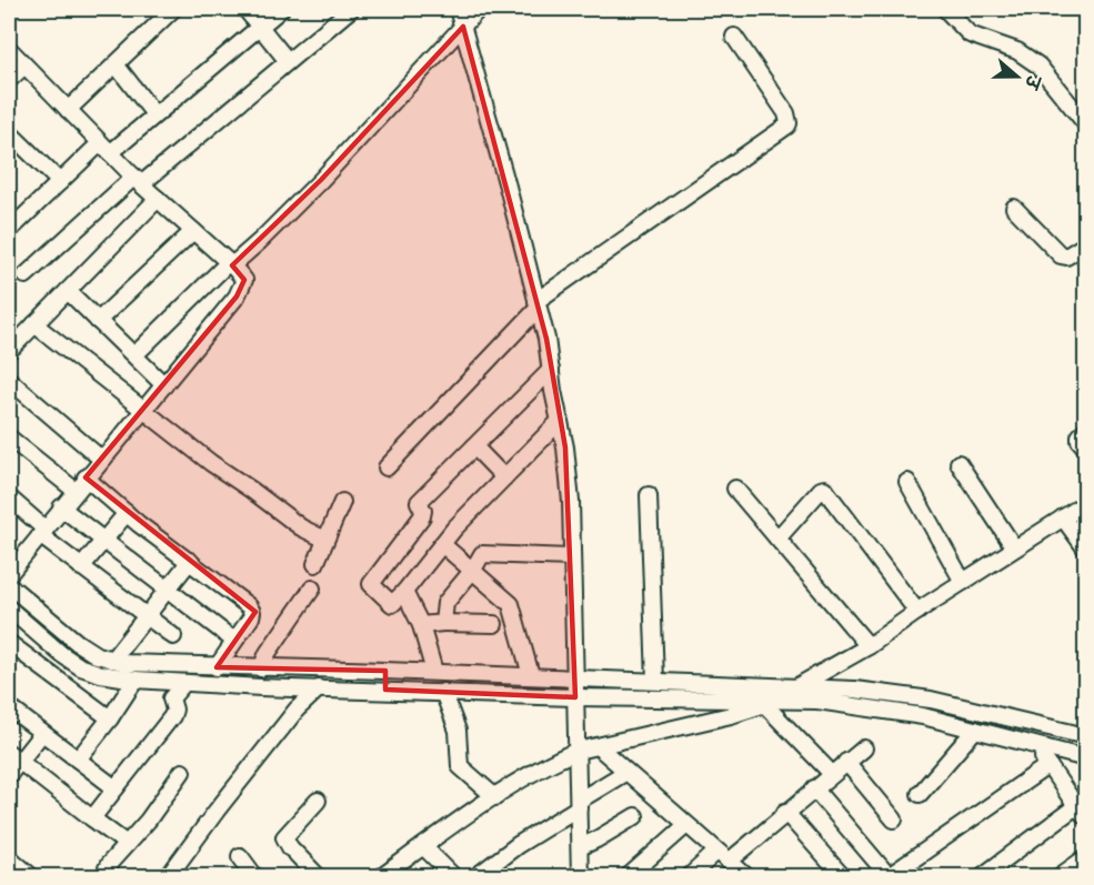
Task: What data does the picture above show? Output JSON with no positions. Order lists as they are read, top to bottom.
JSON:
{
  "north": "right"
}
